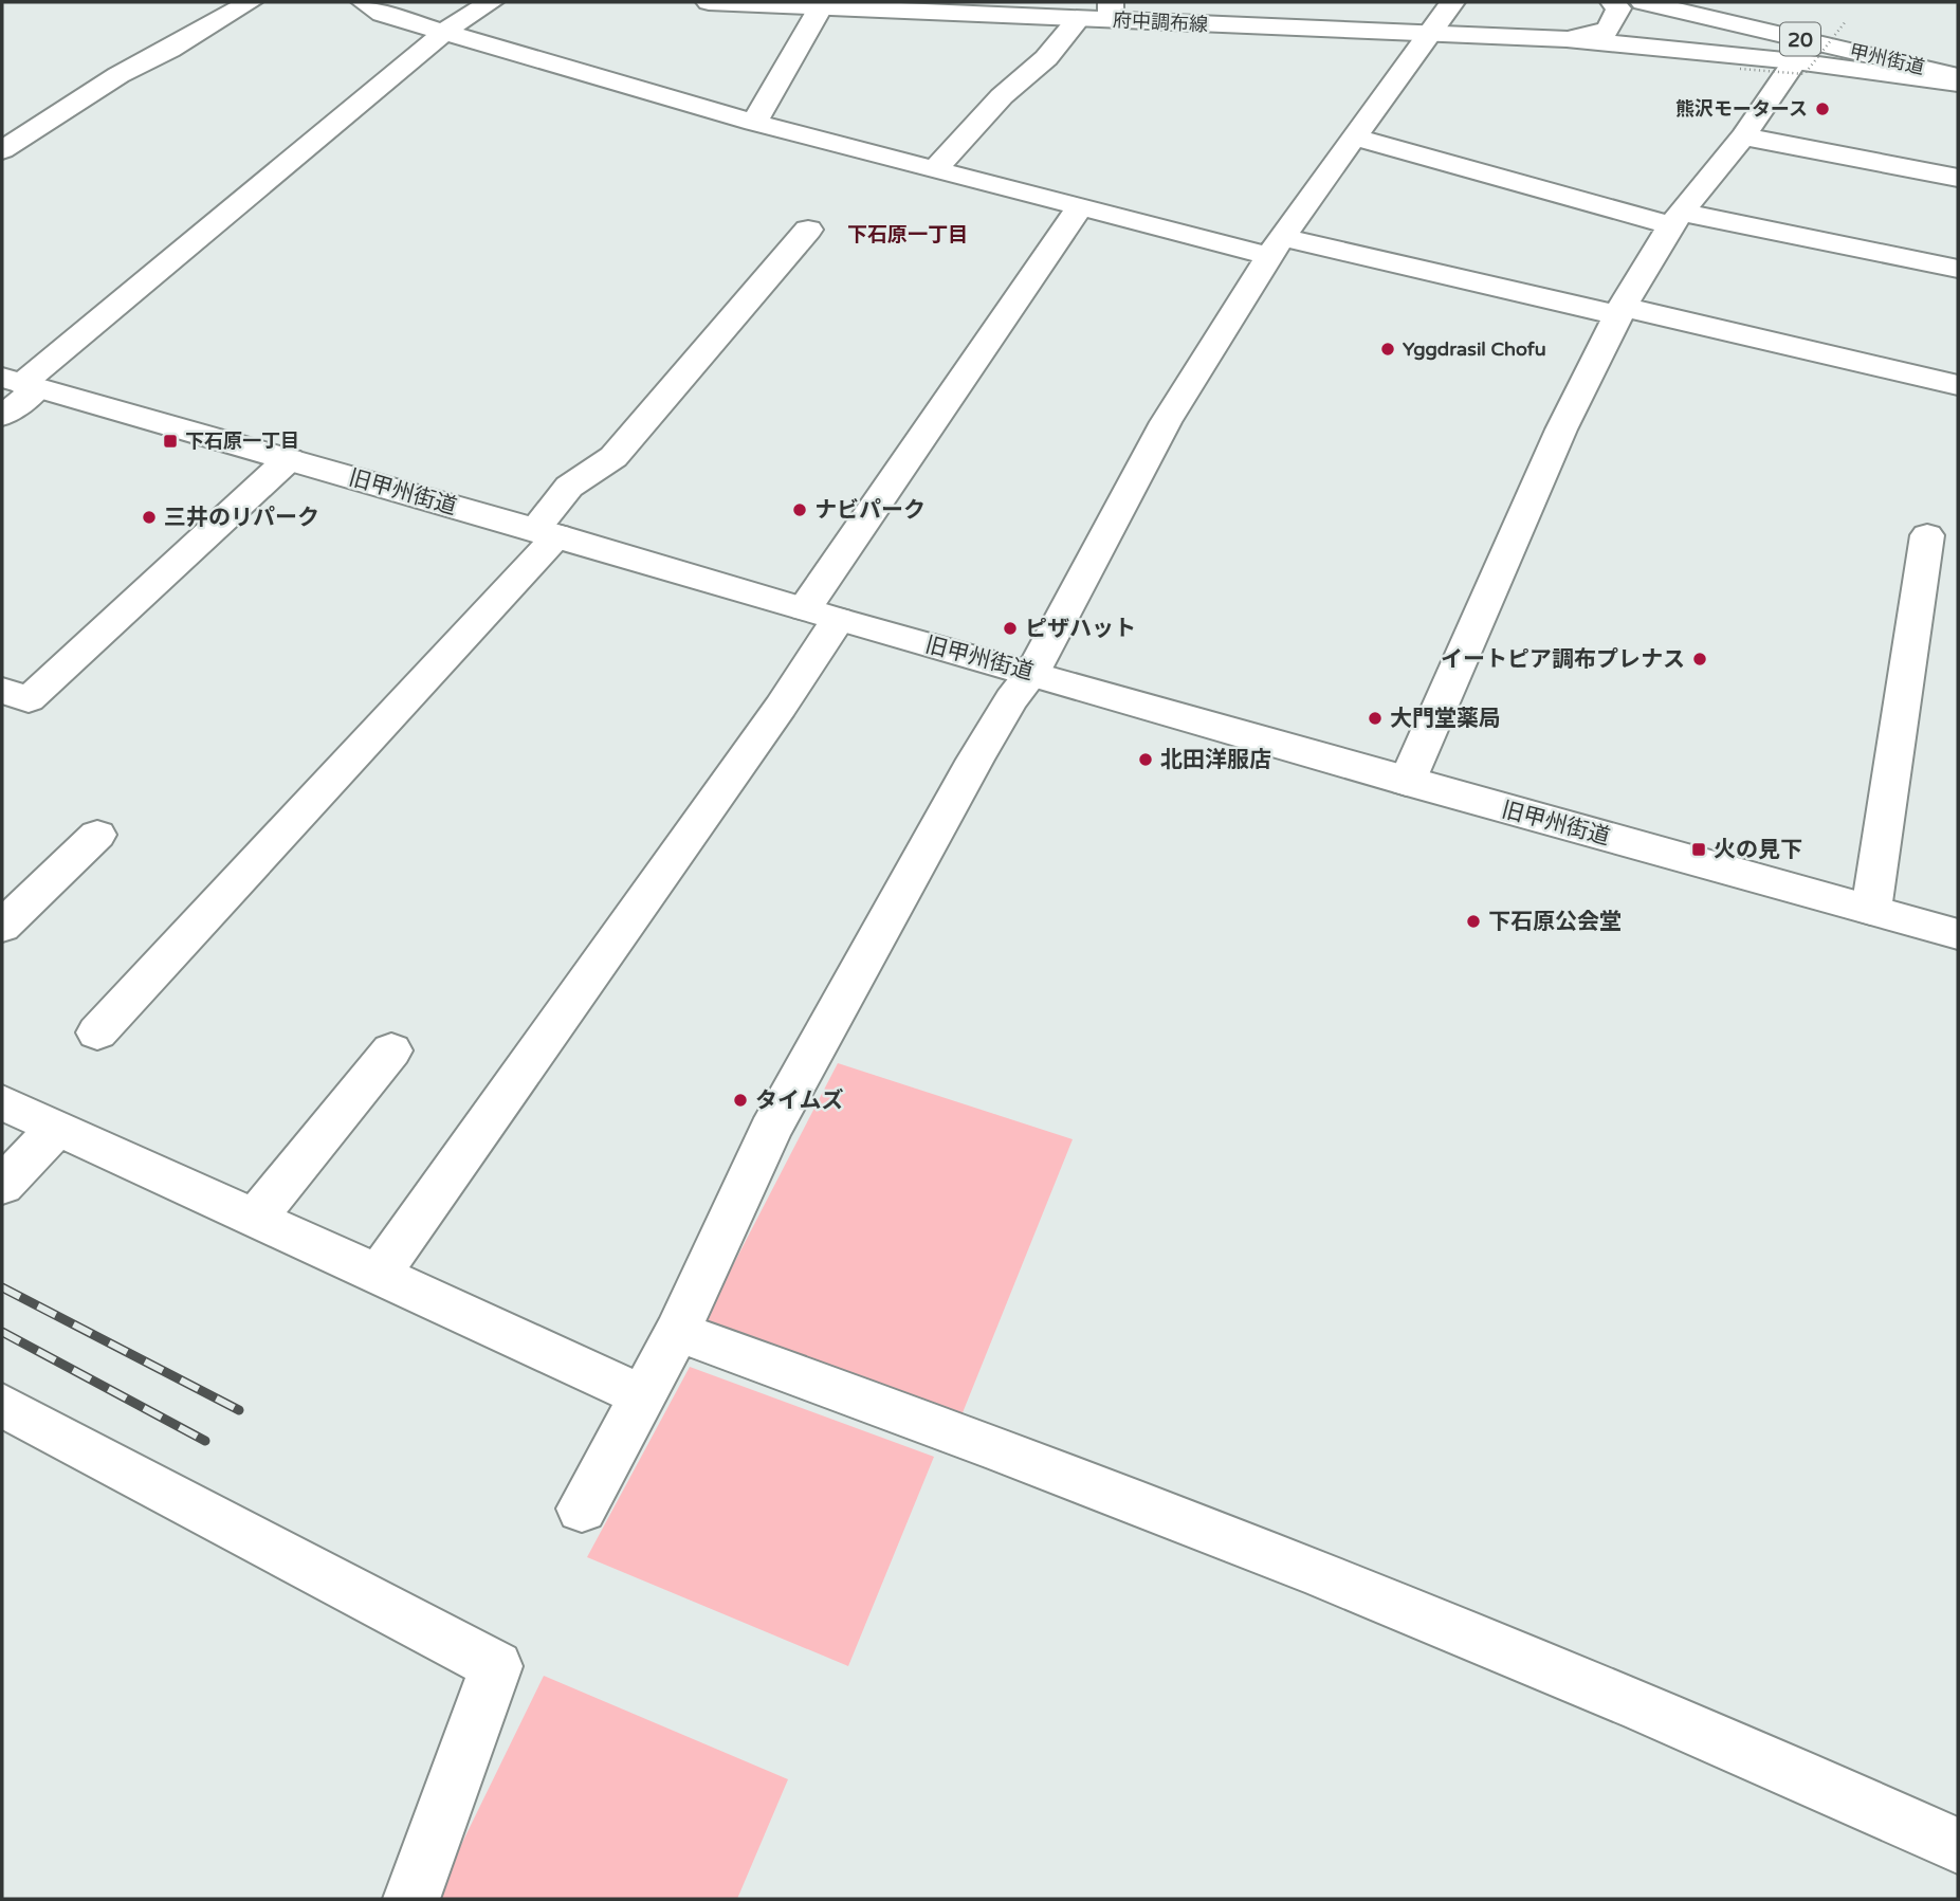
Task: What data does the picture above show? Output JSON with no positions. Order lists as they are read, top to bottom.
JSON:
{
  "streets": {
    "main road": [
      "府中調布線",
      "20",
      "甲州街道",
      "旧甲州街道"
    ]
  },
  "districts": ["下石原一丁目"],
  "places": {
    "other": [
      "熊沢モータース",
      "Yggdrasil Chofu",
      "ナビパーク",
      "三井のリパーク",
      "ピザハット",
      "イートピア調布プレナス",
      "大門堂薬局",
      "北田洋服店",
      "下石原公会堂",
      "タイムズ"
    ],
    "transit": ["下石原一丁目", "火の見下"]
  }
}
